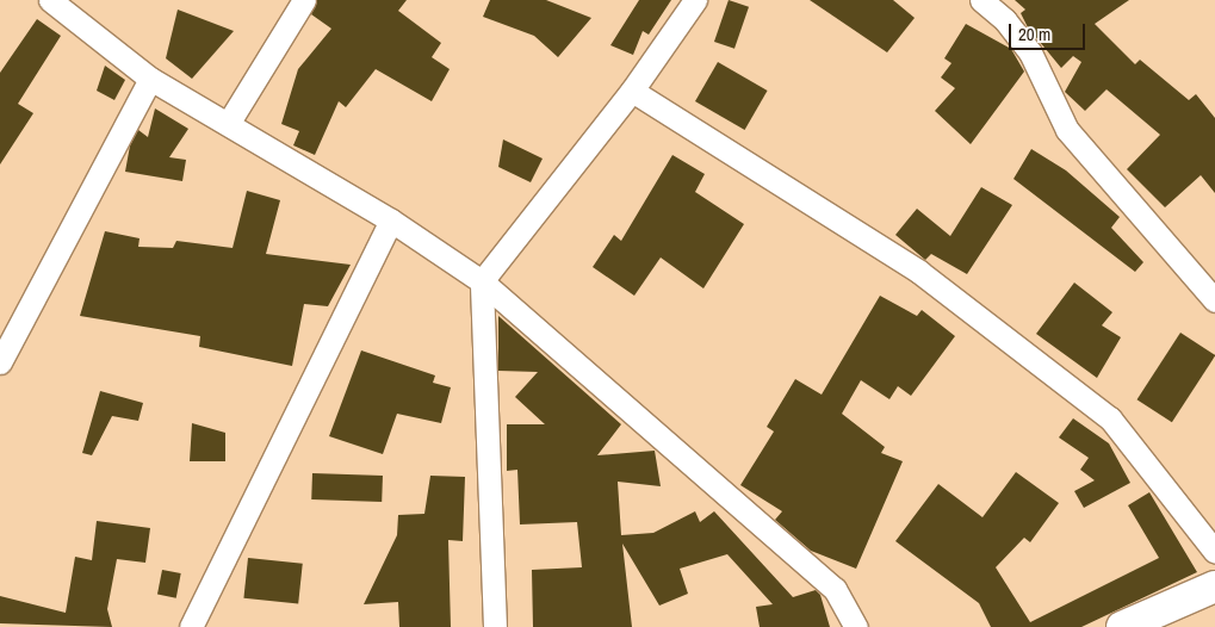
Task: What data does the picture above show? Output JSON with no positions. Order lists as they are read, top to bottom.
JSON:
{
  "scale_bar": "20 m"
}
